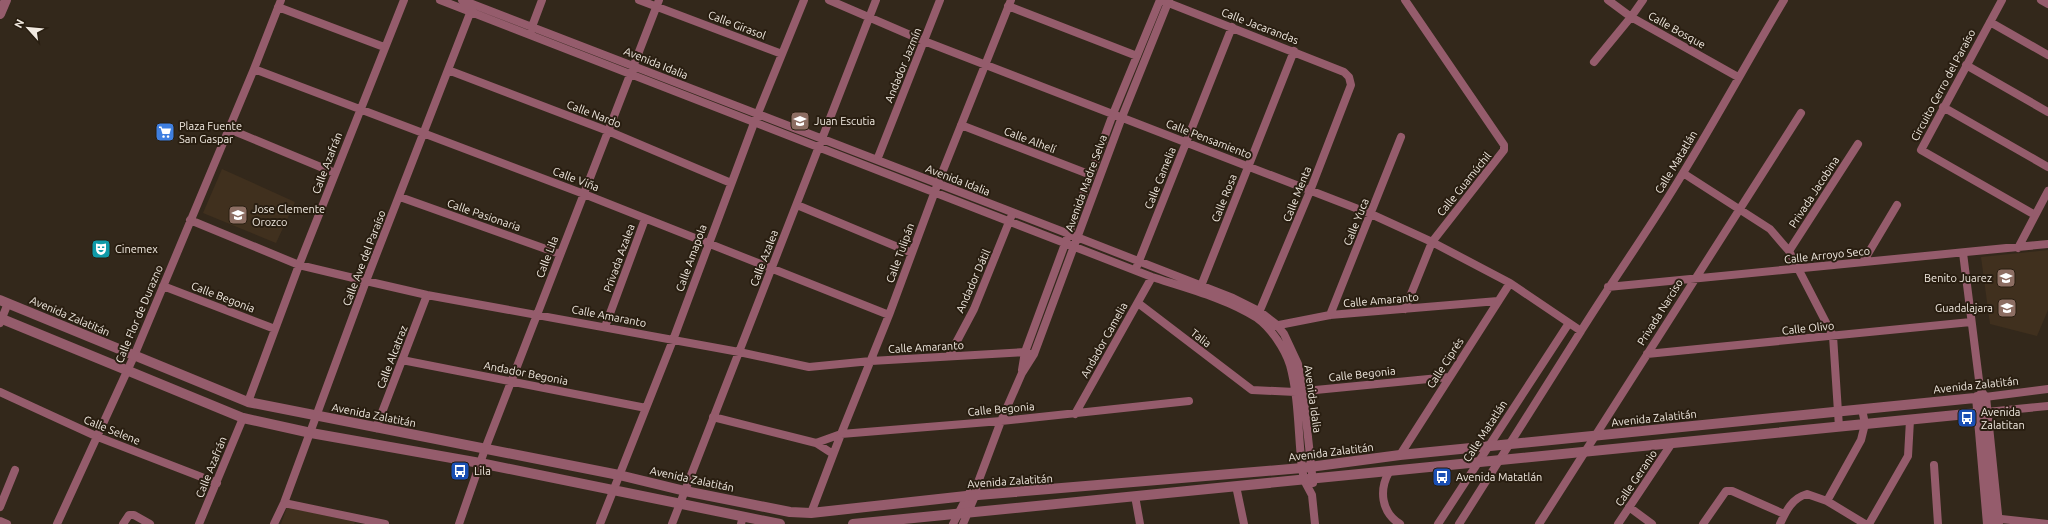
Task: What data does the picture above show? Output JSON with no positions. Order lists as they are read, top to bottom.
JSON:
{
  "streets": {
    "street": [
      "Calle Girasol",
      "Calle Jacarandas",
      "Calle Bosque",
      "Avenida Idalia",
      "Andador Jazmín",
      "Circuito Cerro del Paraíso",
      "Calle Nardo",
      "Calle Pensamiento",
      "Calle Alhelí",
      "Calle Matatlán",
      "Calle Azafrán",
      "Calle Camelia",
      "Calle Viña",
      "Avenida Madre Selva",
      "Calle Guamúchil",
      "Privada Jacobina",
      "Calle Menta",
      "Calle Rosa",
      "Calle Pasionaria",
      "Calle Yuca",
      "Calle Tulipán",
      "Calle Arroyo Seco",
      "Calle Lila",
      "Calle Ave del Paraíso",
      "Privada Azalea",
      "Calle Amapola",
      "Calle Azalea",
      "Andador Dátil",
      "Calle Begonia",
      "Calle Amaranto",
      "Privada Narciso",
      "Calle Flor de Durazno",
      "Avenida Zalatitán",
      "Calle Olivo",
      "Talia",
      "Andador Camelia",
      "Calle Alcatraz",
      "Calle Ciprés",
      "Andador Begonia",
      "Calle Selene",
      "Calle Geranio"
    ]
  },
  "crossings": [
    ["Calle Girasol", "Calle Lila"],
    ["Calle Girasol", "Calle Amapola"],
    ["Calle Jacarandas", "Calle Camelia"],
    ["Calle Jacarandas", "Avenida Madre Selva"],
    ["Calle Jacarandas", "Calle Menta"],
    ["Calle Jacarandas", "Calle Rosa"],
    ["Calle Bosque", "Calle Matatlán"],
    ["Avenida Idalia", "Andador Jazmín"],
    ["Avenida Idalia", "Calle Camelia"],
    ["Avenida Idalia", "Avenida Madre Selva"],
    ["Avenida Idalia", "Calle Menta"],
    ["Avenida Idalia", "Calle Rosa"],
    ["Avenida Idalia", "Calle Tulipán"],
    ["Avenida Idalia", "Calle Lila"],
    ["Avenida Idalia", "Calle Ave del Paraíso"],
    ["Avenida Idalia", "Calle Amapola"],
    ["Avenida Idalia", "Calle Azalea"],
    ["Avenida Idalia", "Andador Dátil"],
    ["Avenida Idalia", "Calle Begonia"],
    ["Avenida Idalia", "Calle Amaranto"],
    ["Avenida Idalia", "Avenida Zalatitán"],
    ["Avenida Idalia", "Andador Camelia"],
    ["Andador Jazmín", "Calle Pensamiento"],
    ["Calle Nardo", "Calle Lila"],
    ["Calle Nardo", "Calle Ave del Paraíso"],
    ["Calle Nardo", "Calle Amapola"],
    ["Calle Pensamiento", "Calle Matatlán"],
    ["Calle Pensamiento", "Calle Camelia"],
    ["Calle Pensamiento", "Avenida Madre Selva"],
    ["Calle Pensamiento", "Calle Guamúchil"],
    ["Calle Pensamiento", "Calle Menta"],
    ["Calle Pensamiento", "Calle Rosa"],
    ["Calle Pensamiento", "Calle Yuca"],
    ["Calle Pensamiento", "Calle Tulipán"],
    ["Calle Pensamiento", "Calle Azalea"],
    ["Calle Pensamiento", "Calle Ciprés"],
    ["Calle Alhelí", "Avenida Madre Selva"],
    ["Calle Alhelí", "Calle Tulipán"],
    ["Calle Matatlán", "Calle Arroyo Seco"],
    ["Calle Matatlán", "Avenida Zalatitán"],
    ["Calle Azafrán", "Calle Viña"],
    ["Calle Azafrán", "Calle Begonia"],
    ["Calle Azafrán", "Calle Amaranto"],
    ["Calle Azafrán", "Avenida Zalatitán"],
    ["Calle Azafrán", "Calle Selene"],
    ["Calle Viña", "Calle Tulipán"],
    ["Calle Viña", "Calle Lila"],
    ["Calle Viña", "Calle Ave del Paraíso"],
    ["Calle Viña", "Privada Azalea"],
    ["Calle Viña", "Calle Amapola"],
    ["Calle Viña", "Calle Azalea"],
    ["Calle Viña", "Calle Flor de Durazno"],
    ["Avenida Madre Selva", "Calle Begonia"],
    ["Avenida Madre Selva", "Calle Amaranto"],
    ["Avenida Madre Selva", "Avenida Zalatitán"],
    ["Calle Guamúchil", "Calle Amaranto"],
    ["Calle Pasionaria", "Calle Lila"],
    ["Calle Pasionaria", "Calle Ave del Paraíso"],
    ["Calle Yuca", "Calle Amaranto"],
    ["Calle Tulipán", "Calle Begonia"],
    ["Calle Tulipán", "Calle Amaranto"],
    ["Calle Tulipán", "Avenida Zalatitán"],
    ["Calle Arroyo Seco", "Privada Narciso"],
    ["Calle Lila", "Calle Amaranto"],
    ["Calle Lila", "Avenida Zalatitán"],
    ["Calle Lila", "Andador Begonia"],
    ["Calle Ave del Paraíso", "Calle Amaranto"],
    ["Calle Ave del Paraíso", "Avenida Zalatitán"],
    ["Privada Azalea", "Calle Amaranto"],
    ["Calle Amapola", "Calle Amaranto"],
    ["Calle Amapola", "Avenida Zalatitán"],
    ["Calle Amapola", "Andador Begonia"],
    ["Calle Azalea", "Calle Amaranto"],
    ["Calle Azalea", "Avenida Zalatitán"],
    ["Andador Dátil", "Calle Amaranto"],
    ["Calle Begonia", "Calle Flor de Durazno"],
    ["Calle Begonia", "Talia"],
    ["Calle Begonia", "Andador Camelia"],
    ["Calle Begonia", "Calle Ciprés"],
    ["Calle Amaranto", "Calle Flor de Durazno"],
    ["Calle Amaranto", "Calle Alcatraz"],
    ["Calle Amaranto", "Calle Ciprés"],
    ["Privada Narciso", "Avenida Zalatitán"],
    ["Privada Narciso", "Calle Olivo"],
    ["Calle Flor de Durazno", "Avenida Zalatitán"],
    ["Calle Flor de Durazno", "Calle Selene"],
    ["Avenida Zalatitán", "Calle Alcatraz"],
    ["Avenida Zalatitán", "Calle Ciprés"],
    ["Talia", "Andador Camelia"],
    ["Calle Alcatraz", "Andador Begonia"]
  ],
  "places": {
    "school or university": [
      "Juan Escutia",
      "Jose Clemente Orozco",
      "Benito Juarez",
      "Guadalajara"
    ],
    "supermarket": ["Plaza Fuente San Gaspar"],
    "theatre": ["Cinemex"],
    "bus stop": ["Avenida Zalatitan", "Lila", "Avenida Matatlán"]
  },
  "north": "top left"
}
